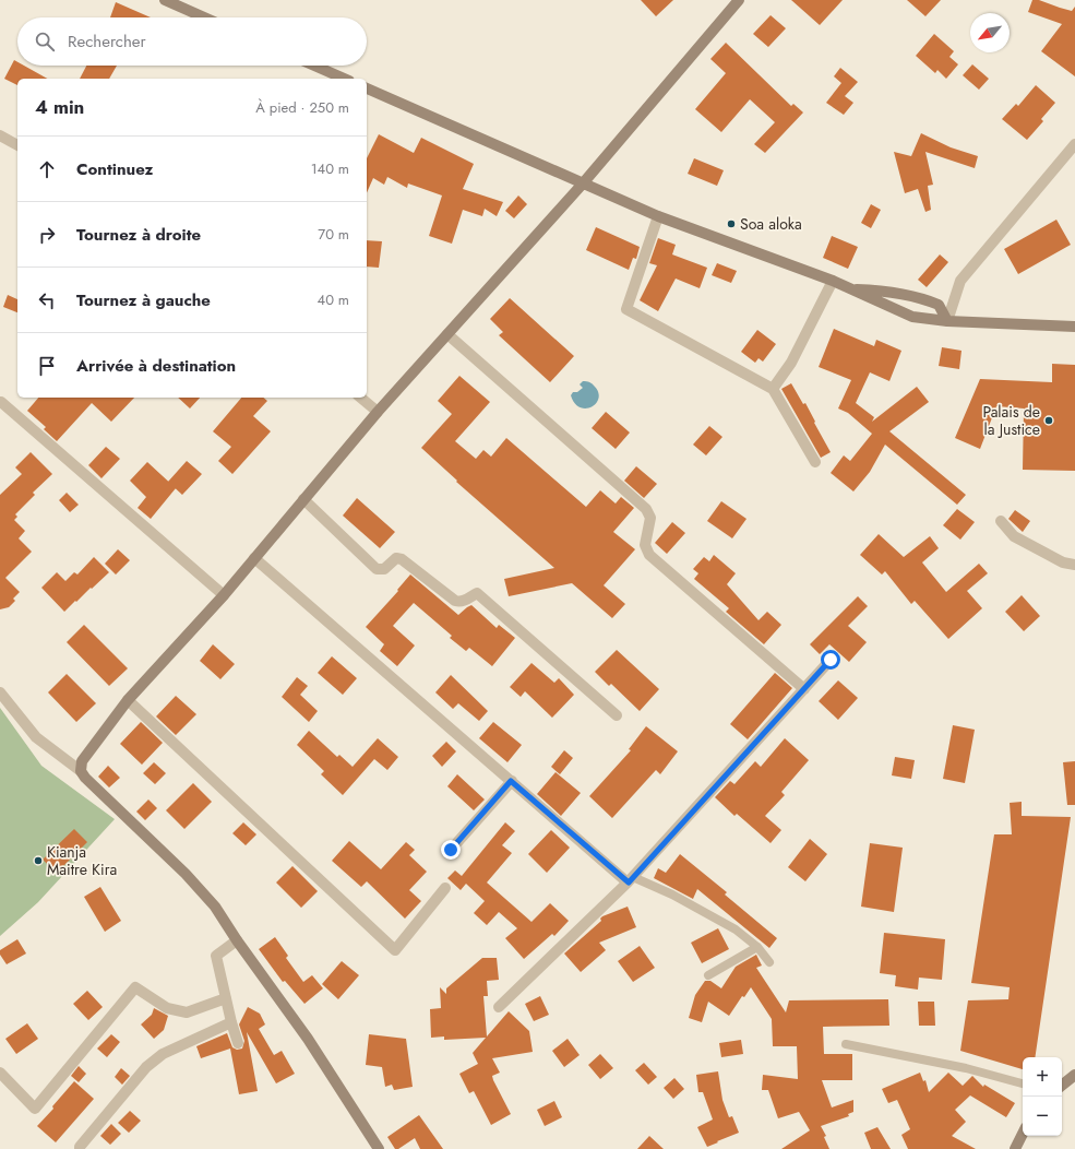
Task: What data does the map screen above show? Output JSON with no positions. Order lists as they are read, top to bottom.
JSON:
{
  "places": ["Soa aloka", "Palais de la Justice", "Kianja Maitre Kira"],
  "north": "bottom left",
  "page": {
    "search": "Rechercher",
    "heading": ["4 min", "À pied · 250 m"],
    "list": [
      ["Continuez", "140 m"],
      ["Tournez à droite", "70 m"],
      ["Tournez à gauche", "40 m"],
      "Arrivée à destination"
    ],
    "map_buttons": ["+", "−"]
  }
}
